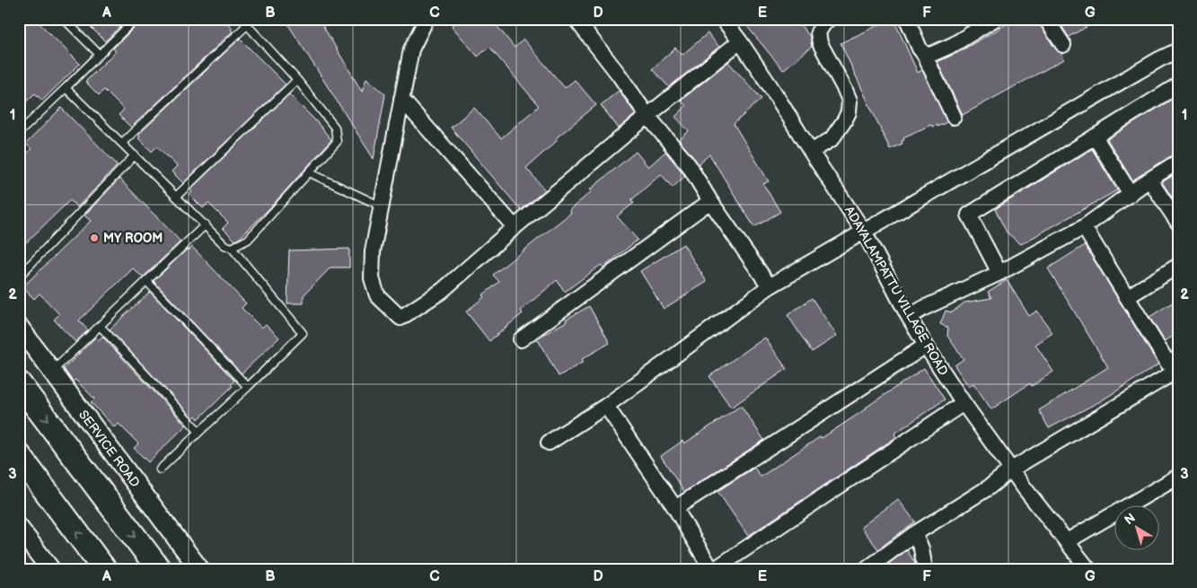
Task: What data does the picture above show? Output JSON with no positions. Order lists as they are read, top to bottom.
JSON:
{
  "streets": {
    "street": ["ADAYALAMPATTU VILLAGE ROAD", "SERVICE ROAD"]
  },
  "places": ["MY ROOM"],
  "north": "top left",
  "grid": {
    "columns": [
      "A",
      "B",
      "C",
      "D",
      "E",
      "F",
      "G"
    ],
    "rows": ["1", "2", "3"]
  }
}
